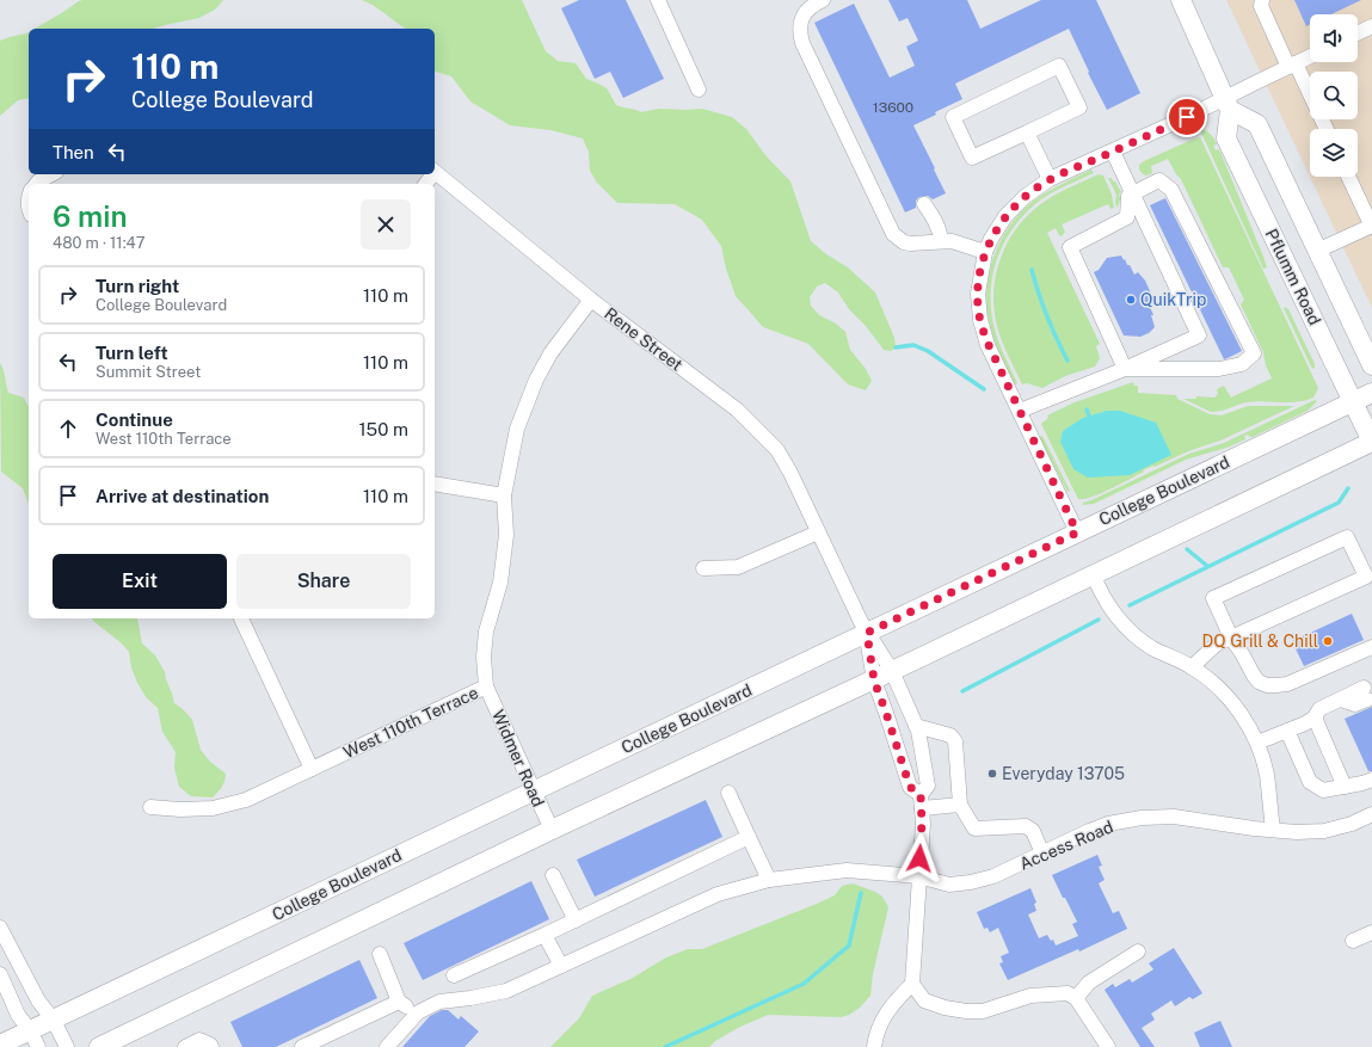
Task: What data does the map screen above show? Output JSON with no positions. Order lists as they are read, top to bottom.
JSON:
{
  "streets": {
    "main road": ["Pflumm Road", "College Boulevard"],
    "street": [
      "Rene Street",
      "West 110th Terrace",
      "Widmer Road",
      "Access Road"
    ]
  },
  "crossings": [
    ["Pflumm Road", "College Boulevard"],
    ["Rene Street", "College Boulevard"],
    ["Rene Street", "West 110th Terrace"],
    ["Rene Street", "Access Road"],
    ["College Boulevard", "Widmer Road"],
    ["West 110th Terrace", "Widmer Road"]
  ],
  "places": ["QuikTrip", "DQ Grill & Chill", "Everyday 13705"],
  "house_numbers": ["13600"],
  "page": {
    "turn": ["110 m", "College Boulevard"],
    "then": "Then",
    "heading": ["6 min", "480 m · 11:47"],
    "list": [
      {
        "name": "Turn right",
        "note": "College Boulevard",
        "value": "110 m"
      },
      {
        "name": "Turn left",
        "note": "Summit Street",
        "value": "110 m"
      },
      {
        "name": "Continue",
        "note": "West 110th Terrace",
        "value": "150 m"
      },
      {
        "name": "Arrive at destination",
        "value": "110 m"
      }
    ],
    "buttons": ["Exit", "Share"]
  }
}
